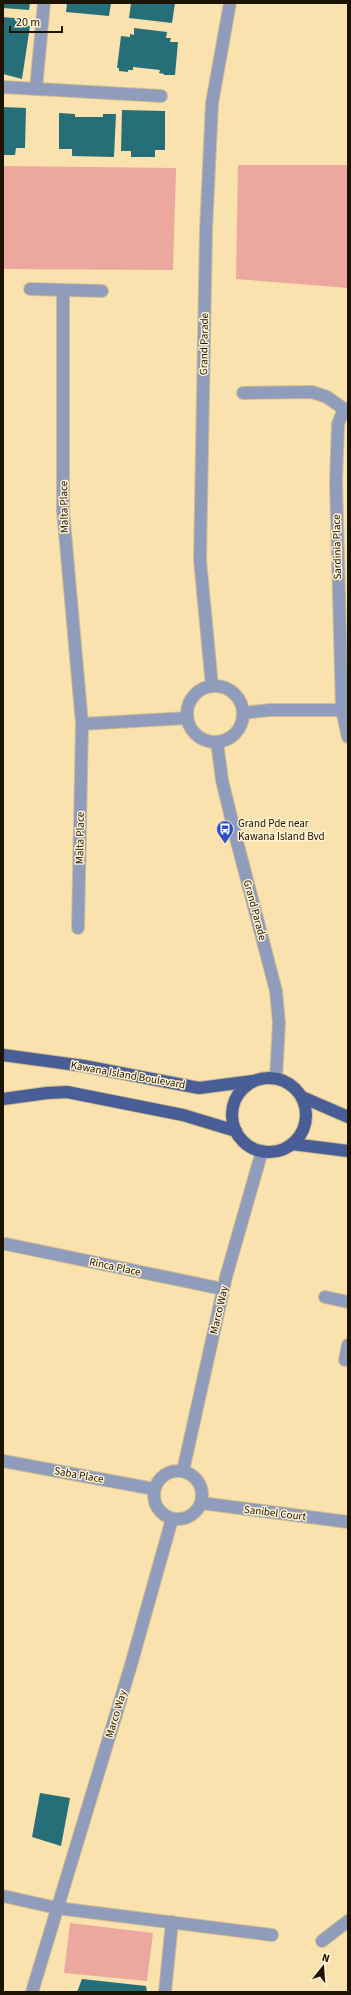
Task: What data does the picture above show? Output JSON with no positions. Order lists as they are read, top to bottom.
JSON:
{
  "streets": {
    "main road": ["Kawana Island Boulevard"],
    "street": [
      "Grand Parade",
      "Malta Place",
      "Sardinia Place",
      "Rinca Place",
      "Marco Way",
      "Saba Place",
      "Sanibel Court"
    ]
  },
  "crossings": [
    ["Grand Parade", "Kawana Island Boulevard"],
    ["Grand Parade", "Marco Way"],
    ["Kawana Island Boulevard", "Marco Way"],
    ["Rinca Place", "Marco Way"],
    ["Marco Way", "Saba Place"],
    ["Marco Way", "Sanibel Court"],
    ["Saba Place", "Sanibel Court"]
  ],
  "places": {
    "bus stop": ["Grand Pde near Kawana Island Bvd"]
  },
  "scale_bar": "20 m",
  "north": "top"
}
